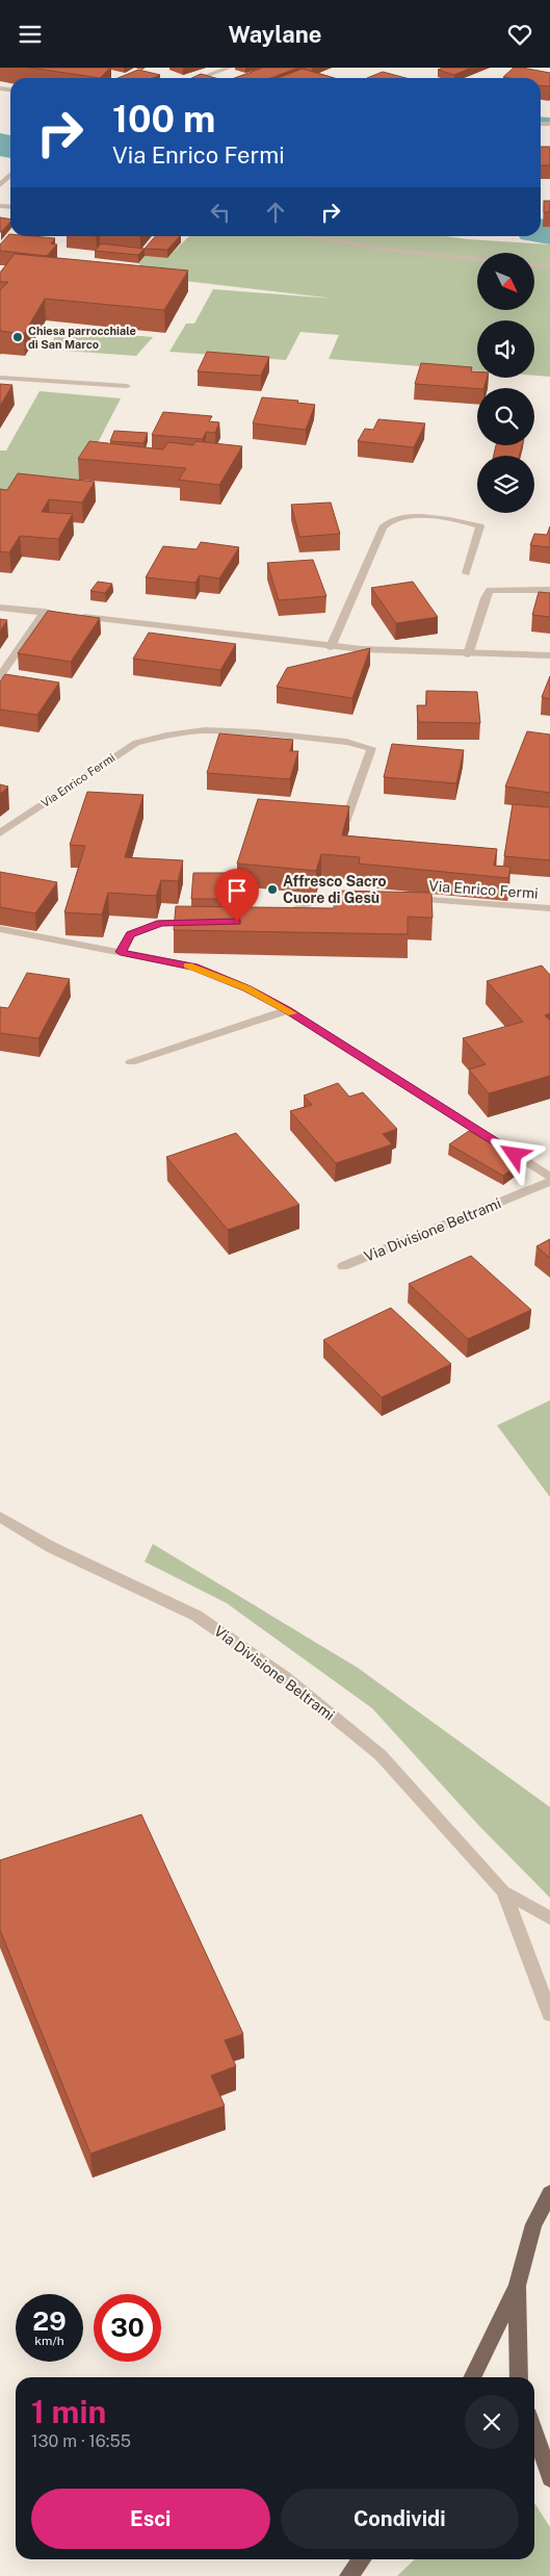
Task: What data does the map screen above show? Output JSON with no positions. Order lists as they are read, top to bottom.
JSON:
{
  "streets": {
    "street": ["Via Enrico Fermi", "Via Divisione Beltrami"]
  },
  "places": ["Chiesa parrocchiale di San Marco", "Affresco Sacro Cuore di Gesù"],
  "north": "bottom right",
  "page": {
    "header": "Waylane",
    "turn": ["100 m", "Via Enrico Fermi"],
    "speed": "29 km/h",
    "limit": "30",
    "heading": ["1 min", "130 m · 16:55"],
    "buttons": ["Esci", "Condividi"]
  }
}
